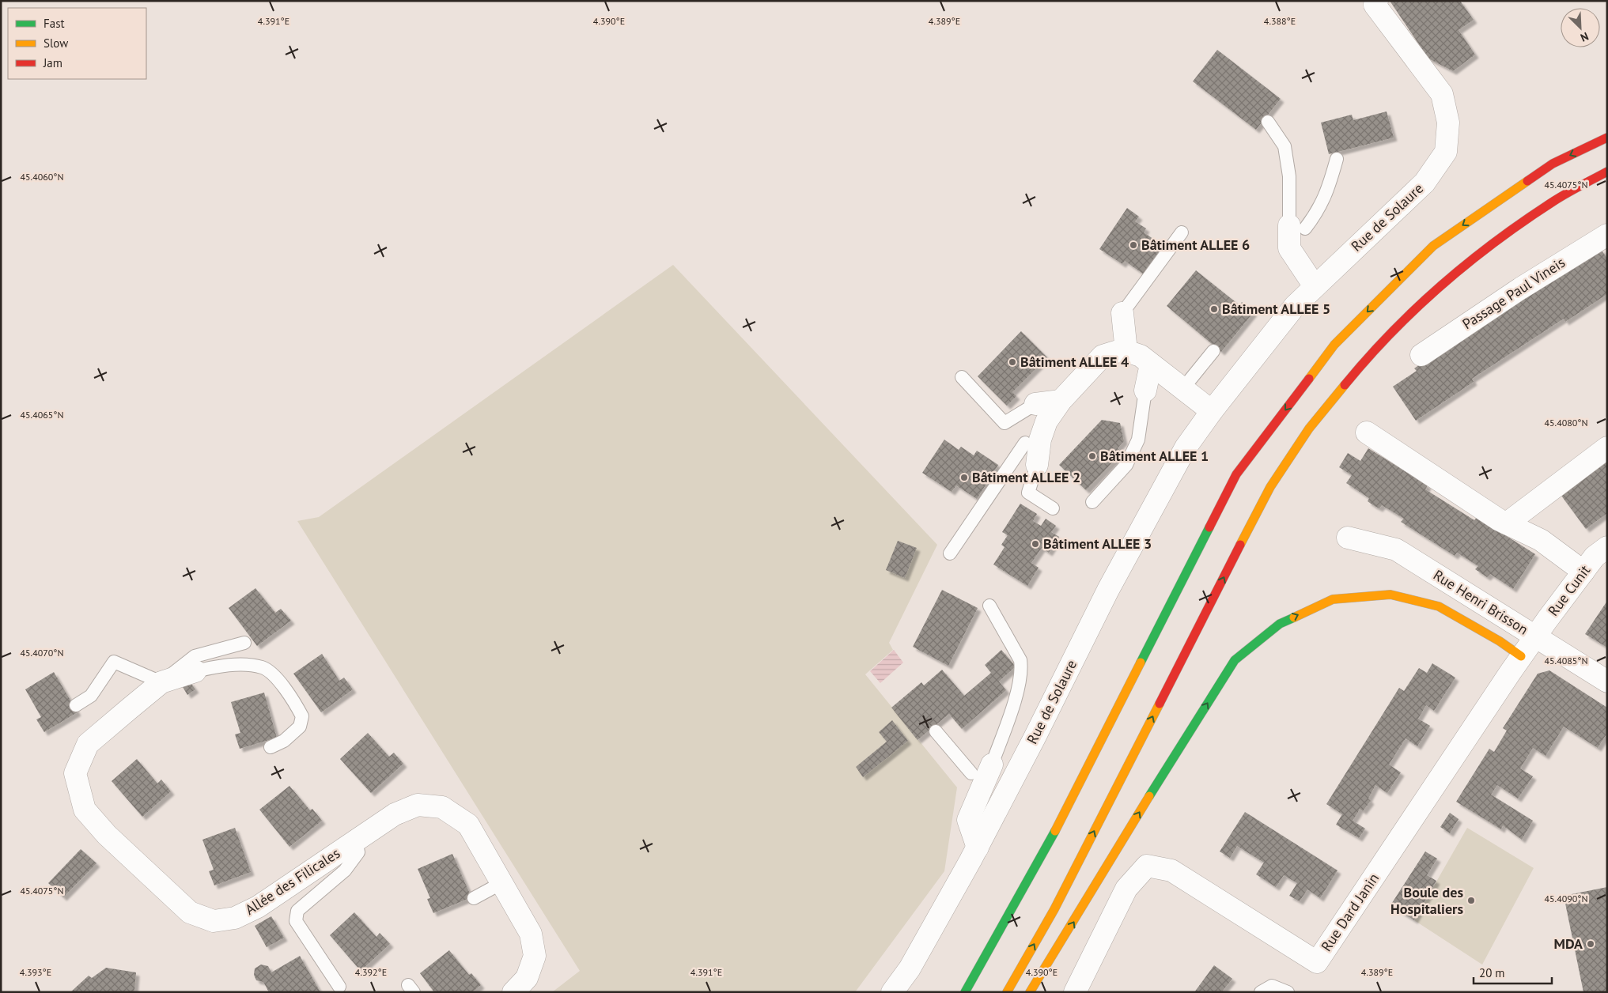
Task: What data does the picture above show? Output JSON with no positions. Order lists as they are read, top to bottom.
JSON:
{
  "streets": {
    "street": [
      "Rue de Solaure",
      "Passage Paul Vineis",
      "Rue Cunit",
      "Rue Henri Brisson",
      "Allée des Filicales",
      "Rue Dard Janin"
    ]
  },
  "crossings": [
    ["Rue Cunit", "Rue Henri Brisson"],
    ["Rue Cunit", "Rue Dard Janin"],
    ["Rue Henri Brisson", "Rue Dard Janin"]
  ],
  "places": [
    "Bâtiment ALLEE 6",
    "Bâtiment ALLEE 5",
    "Bâtiment ALLEE 4",
    "Bâtiment ALLEE 1",
    "Bâtiment ALLEE 2",
    "Bâtiment ALLEE 3",
    "Boule des Hospitaliers",
    "MDA"
  ],
  "legend": ["Fast", "Slow", "Jam"],
  "scale_bar": "20 m",
  "north": "bottom right",
  "coordinates": [
    "4.391°E",
    "4.389°E",
    "4.388°E",
    "4.390°E",
    "45.4060°N",
    "45.4075°N",
    "45.4065°N",
    "45.4080°N",
    "45.4070°N",
    "45.4085°N",
    "45.4090°N",
    "4.393°E",
    "4.392°E"
  ]
}
